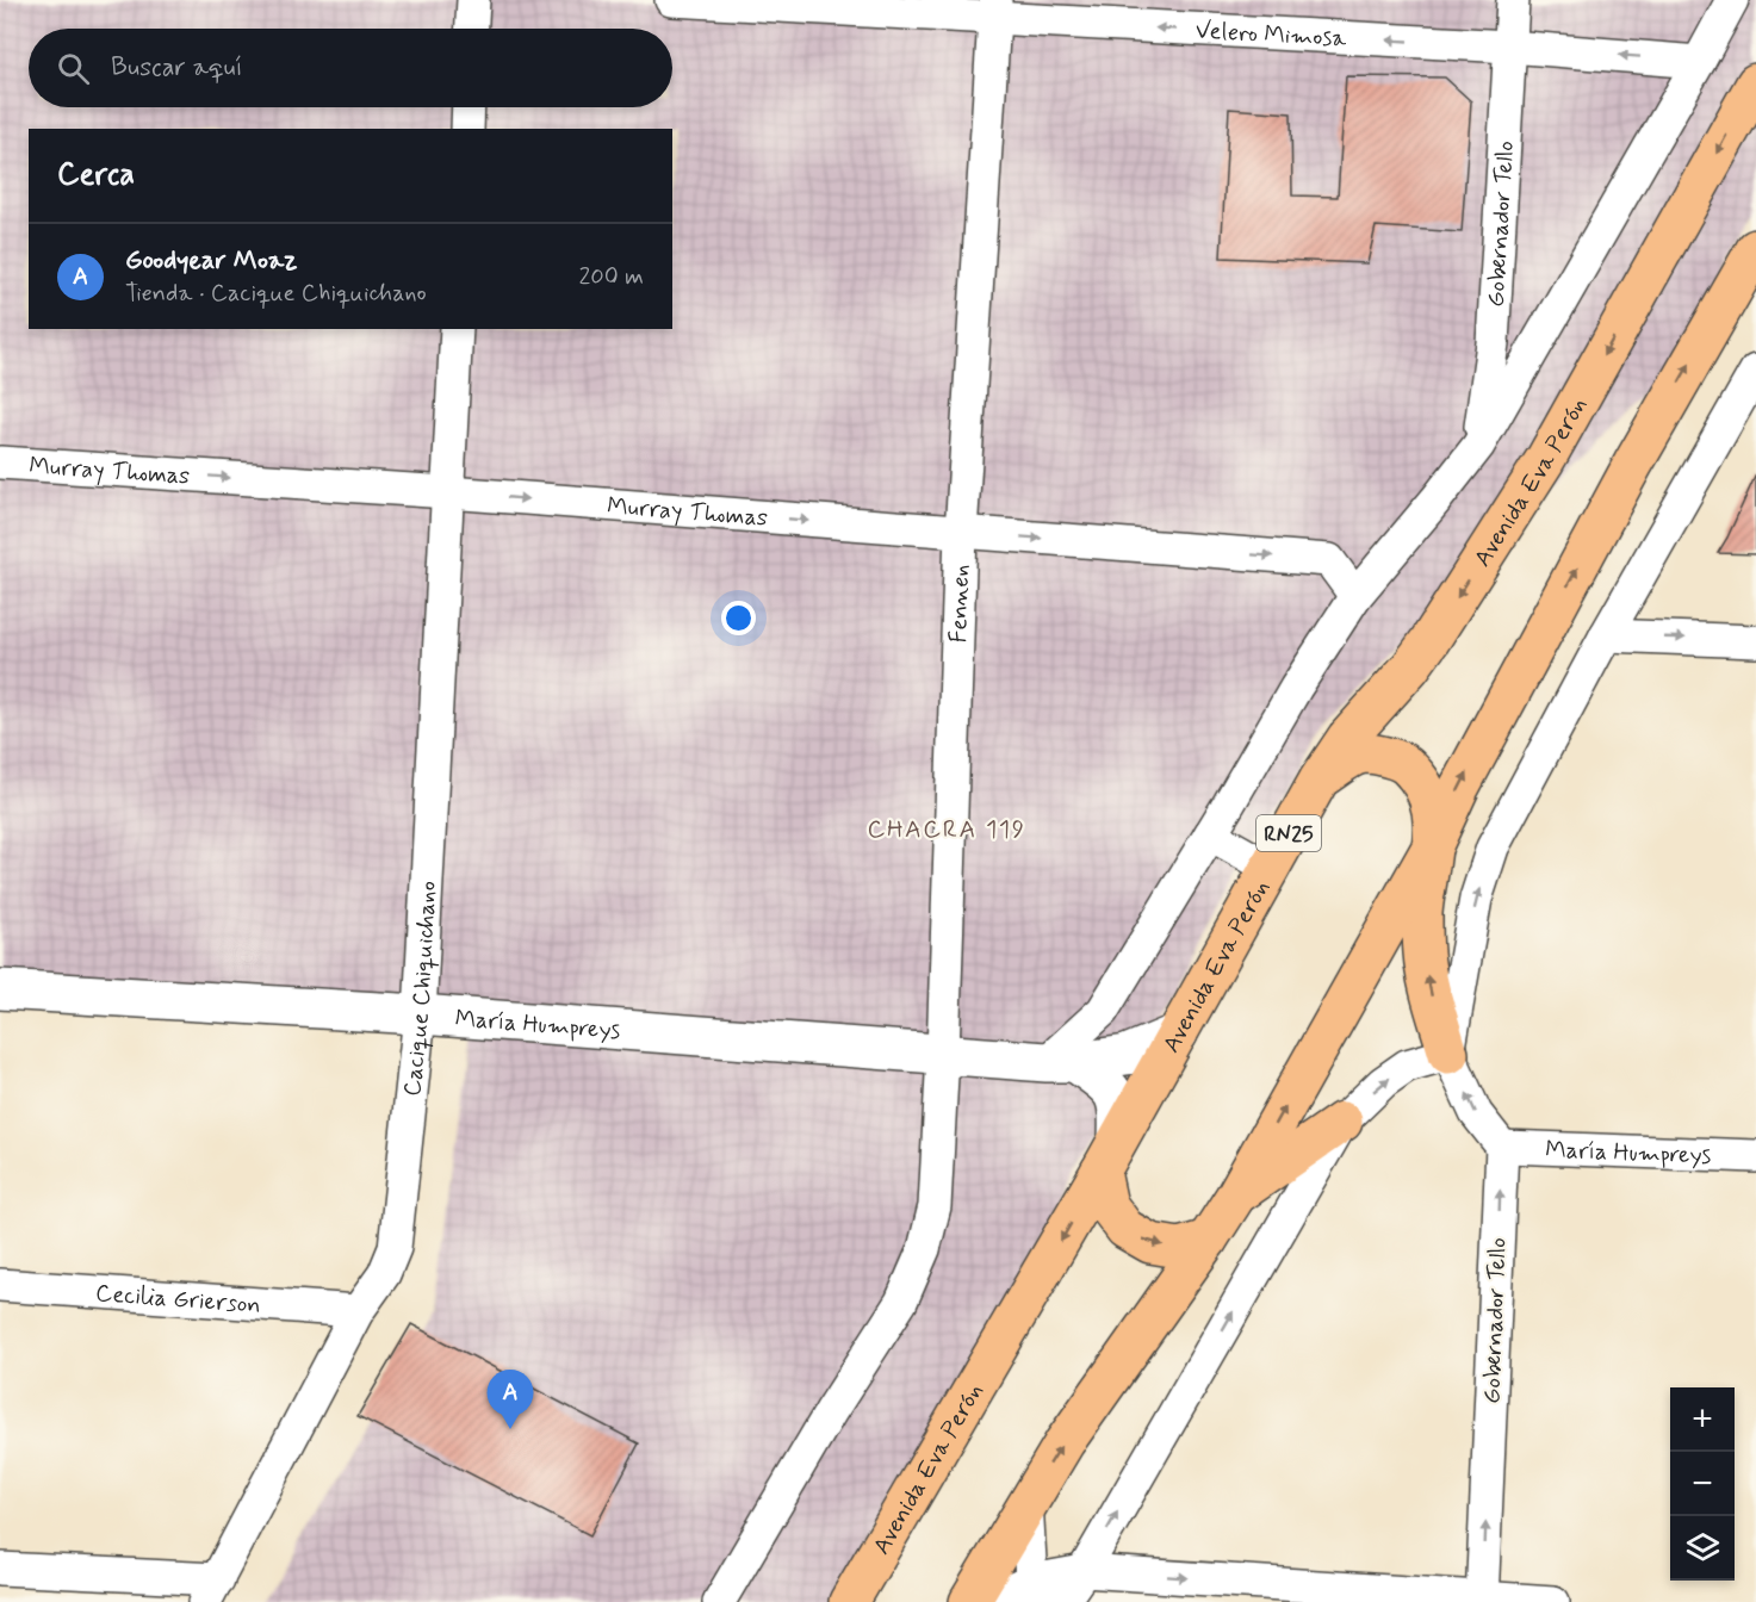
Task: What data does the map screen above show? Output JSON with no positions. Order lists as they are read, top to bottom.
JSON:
{
  "streets": {
    "main road": ["Avenida Eva Perón", "RN25"],
    "street": [
      "Velero Mimosa",
      "Gobernador Tello",
      "Murray Thomas",
      "Fennen",
      "Cacique Chiquichano",
      "María Humpreys",
      "Cecilia Grierson"
    ]
  },
  "crossings": [
    ["Velero Mimosa", "Gobernador Tello"],
    ["Velero Mimosa", "Fennen"],
    ["Gobernador Tello", "María Humpreys"],
    ["Murray Thomas", "Fennen"],
    ["Murray Thomas", "Cacique Chiquichano"],
    ["Avenida Eva Perón", "María Humpreys"],
    ["Fennen", "María Humpreys"],
    ["Cacique Chiquichano", "María Humpreys"],
    ["Cacique Chiquichano", "Cecilia Grierson"]
  ],
  "one_way": ["Velero Mimosa", "Gobernador Tello", "Murray Thomas"],
  "districts": ["CHACRA 119"],
  "page": {
    "search": "Buscar aquí",
    "heading": "Cerca",
    "list": [
      {
        "mark": "A",
        "name": "Goodyear Moaz",
        "note": "Tienda · Cacique Chiquichano",
        "value": "200 m"
      }
    ],
    "pins": "A",
    "map_buttons": ["+", "−"]
  }
}
